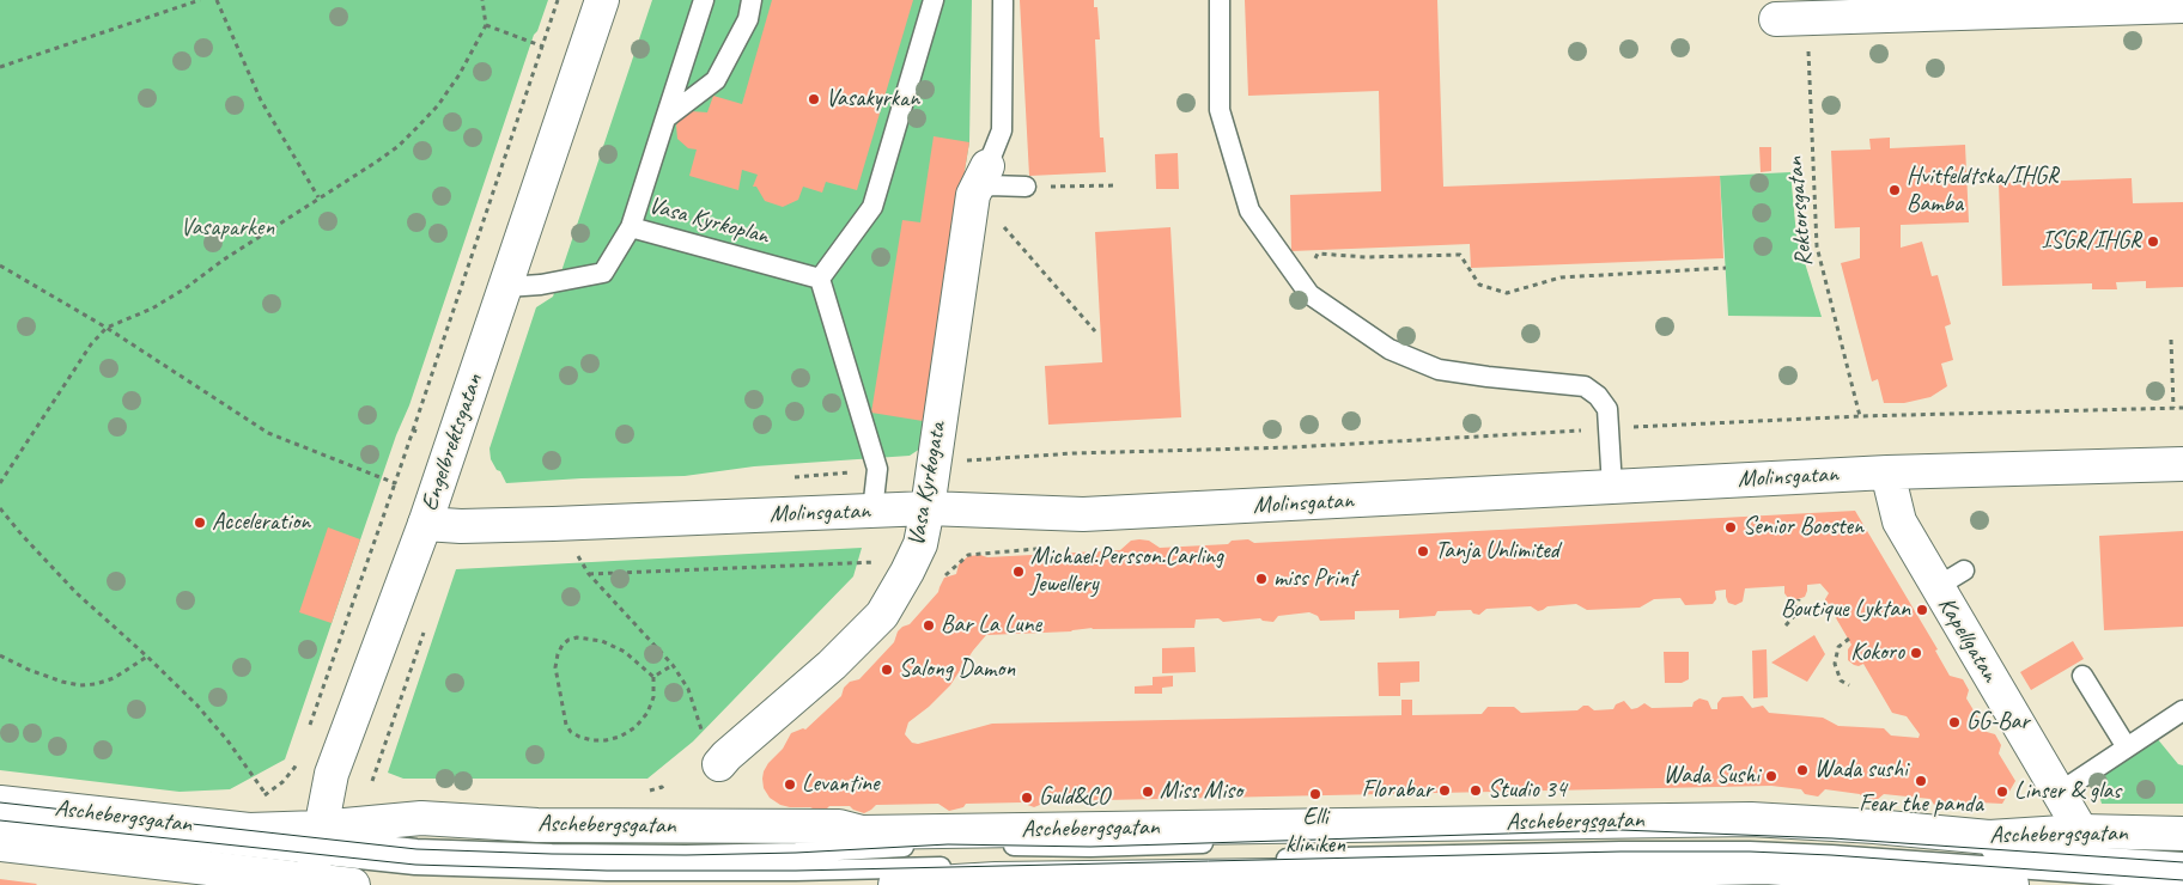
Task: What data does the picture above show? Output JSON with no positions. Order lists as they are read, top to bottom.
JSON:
{
  "streets": {
    "street": [
      "Engelbrektsgatan",
      "Molinsgatan",
      "Vasa Kyrkogata",
      "Kapellgatan",
      "Aschebergsgatan"
    ],
    "lane": ["Vasa Kyrkoplan"],
    "path": ["Rektorsgatan"]
  },
  "crossings": [
    ["Engelbrektsgatan", "Molinsgatan"],
    ["Engelbrektsgatan", "Aschebergsgatan"],
    ["Molinsgatan", "Vasa Kyrkogata"],
    ["Molinsgatan", "Kapellgatan"],
    ["Kapellgatan", "Aschebergsgatan"]
  ],
  "parks": ["Vasaparken"],
  "places": [
    "Vasakyrkan",
    "Hvitfeldtska/IHGR Bamba",
    "ISGR/IHGR",
    "Acceleration",
    "Senior Boosten",
    "Tanja Unlimited",
    "Michael.Persson.Carling Jewellery",
    "miss Print",
    "Boutique Lyktan",
    "Bar La Lune",
    "Kokoro",
    "Salong Damon",
    "GG-Bar",
    "Wada sushi",
    "Wada Sushi",
    "Fear the panda",
    "Levantine",
    "Florabar",
    "Studio 34",
    "Miss Miso",
    "Linser & glas",
    "Elli kliniken",
    "Guld&CO"
  ]
}
